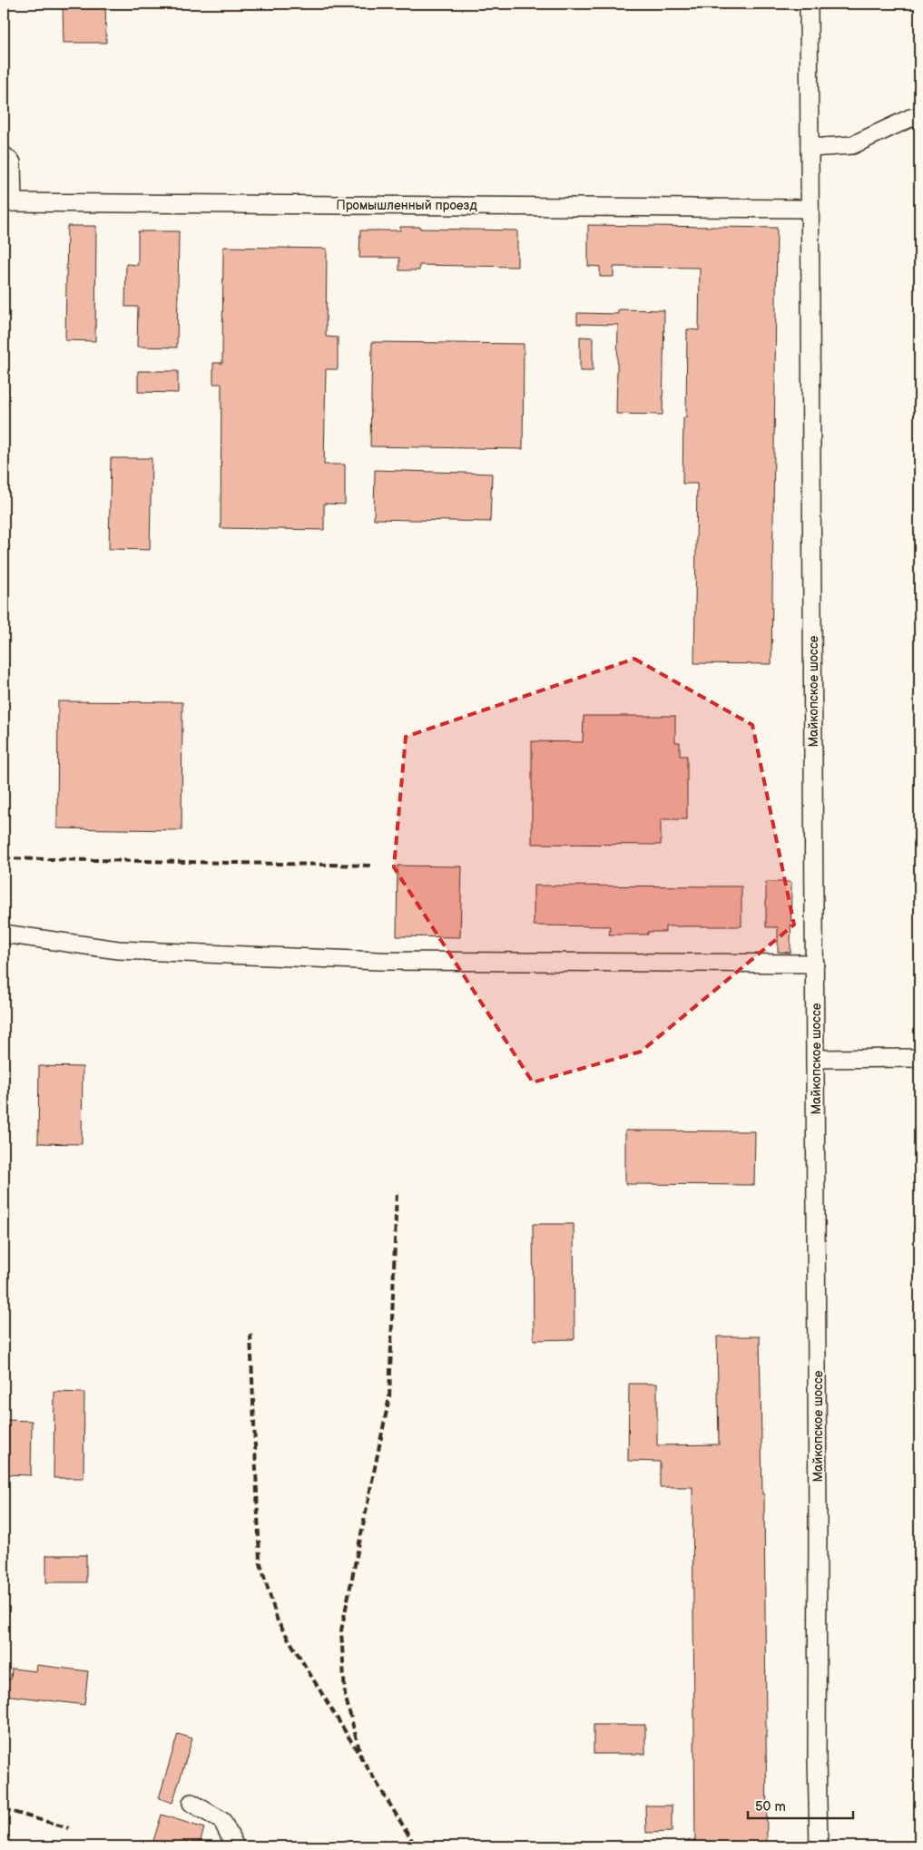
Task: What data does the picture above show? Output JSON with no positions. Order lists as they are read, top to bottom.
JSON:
{
  "streets": {
    "street": ["Промышленный проезд", "Майкопское шоссе"]
  },
  "crossings": [
    ["Промышленный проезд", "Майкопское шоссе"]
  ],
  "scale_bar": "50 m"
}
